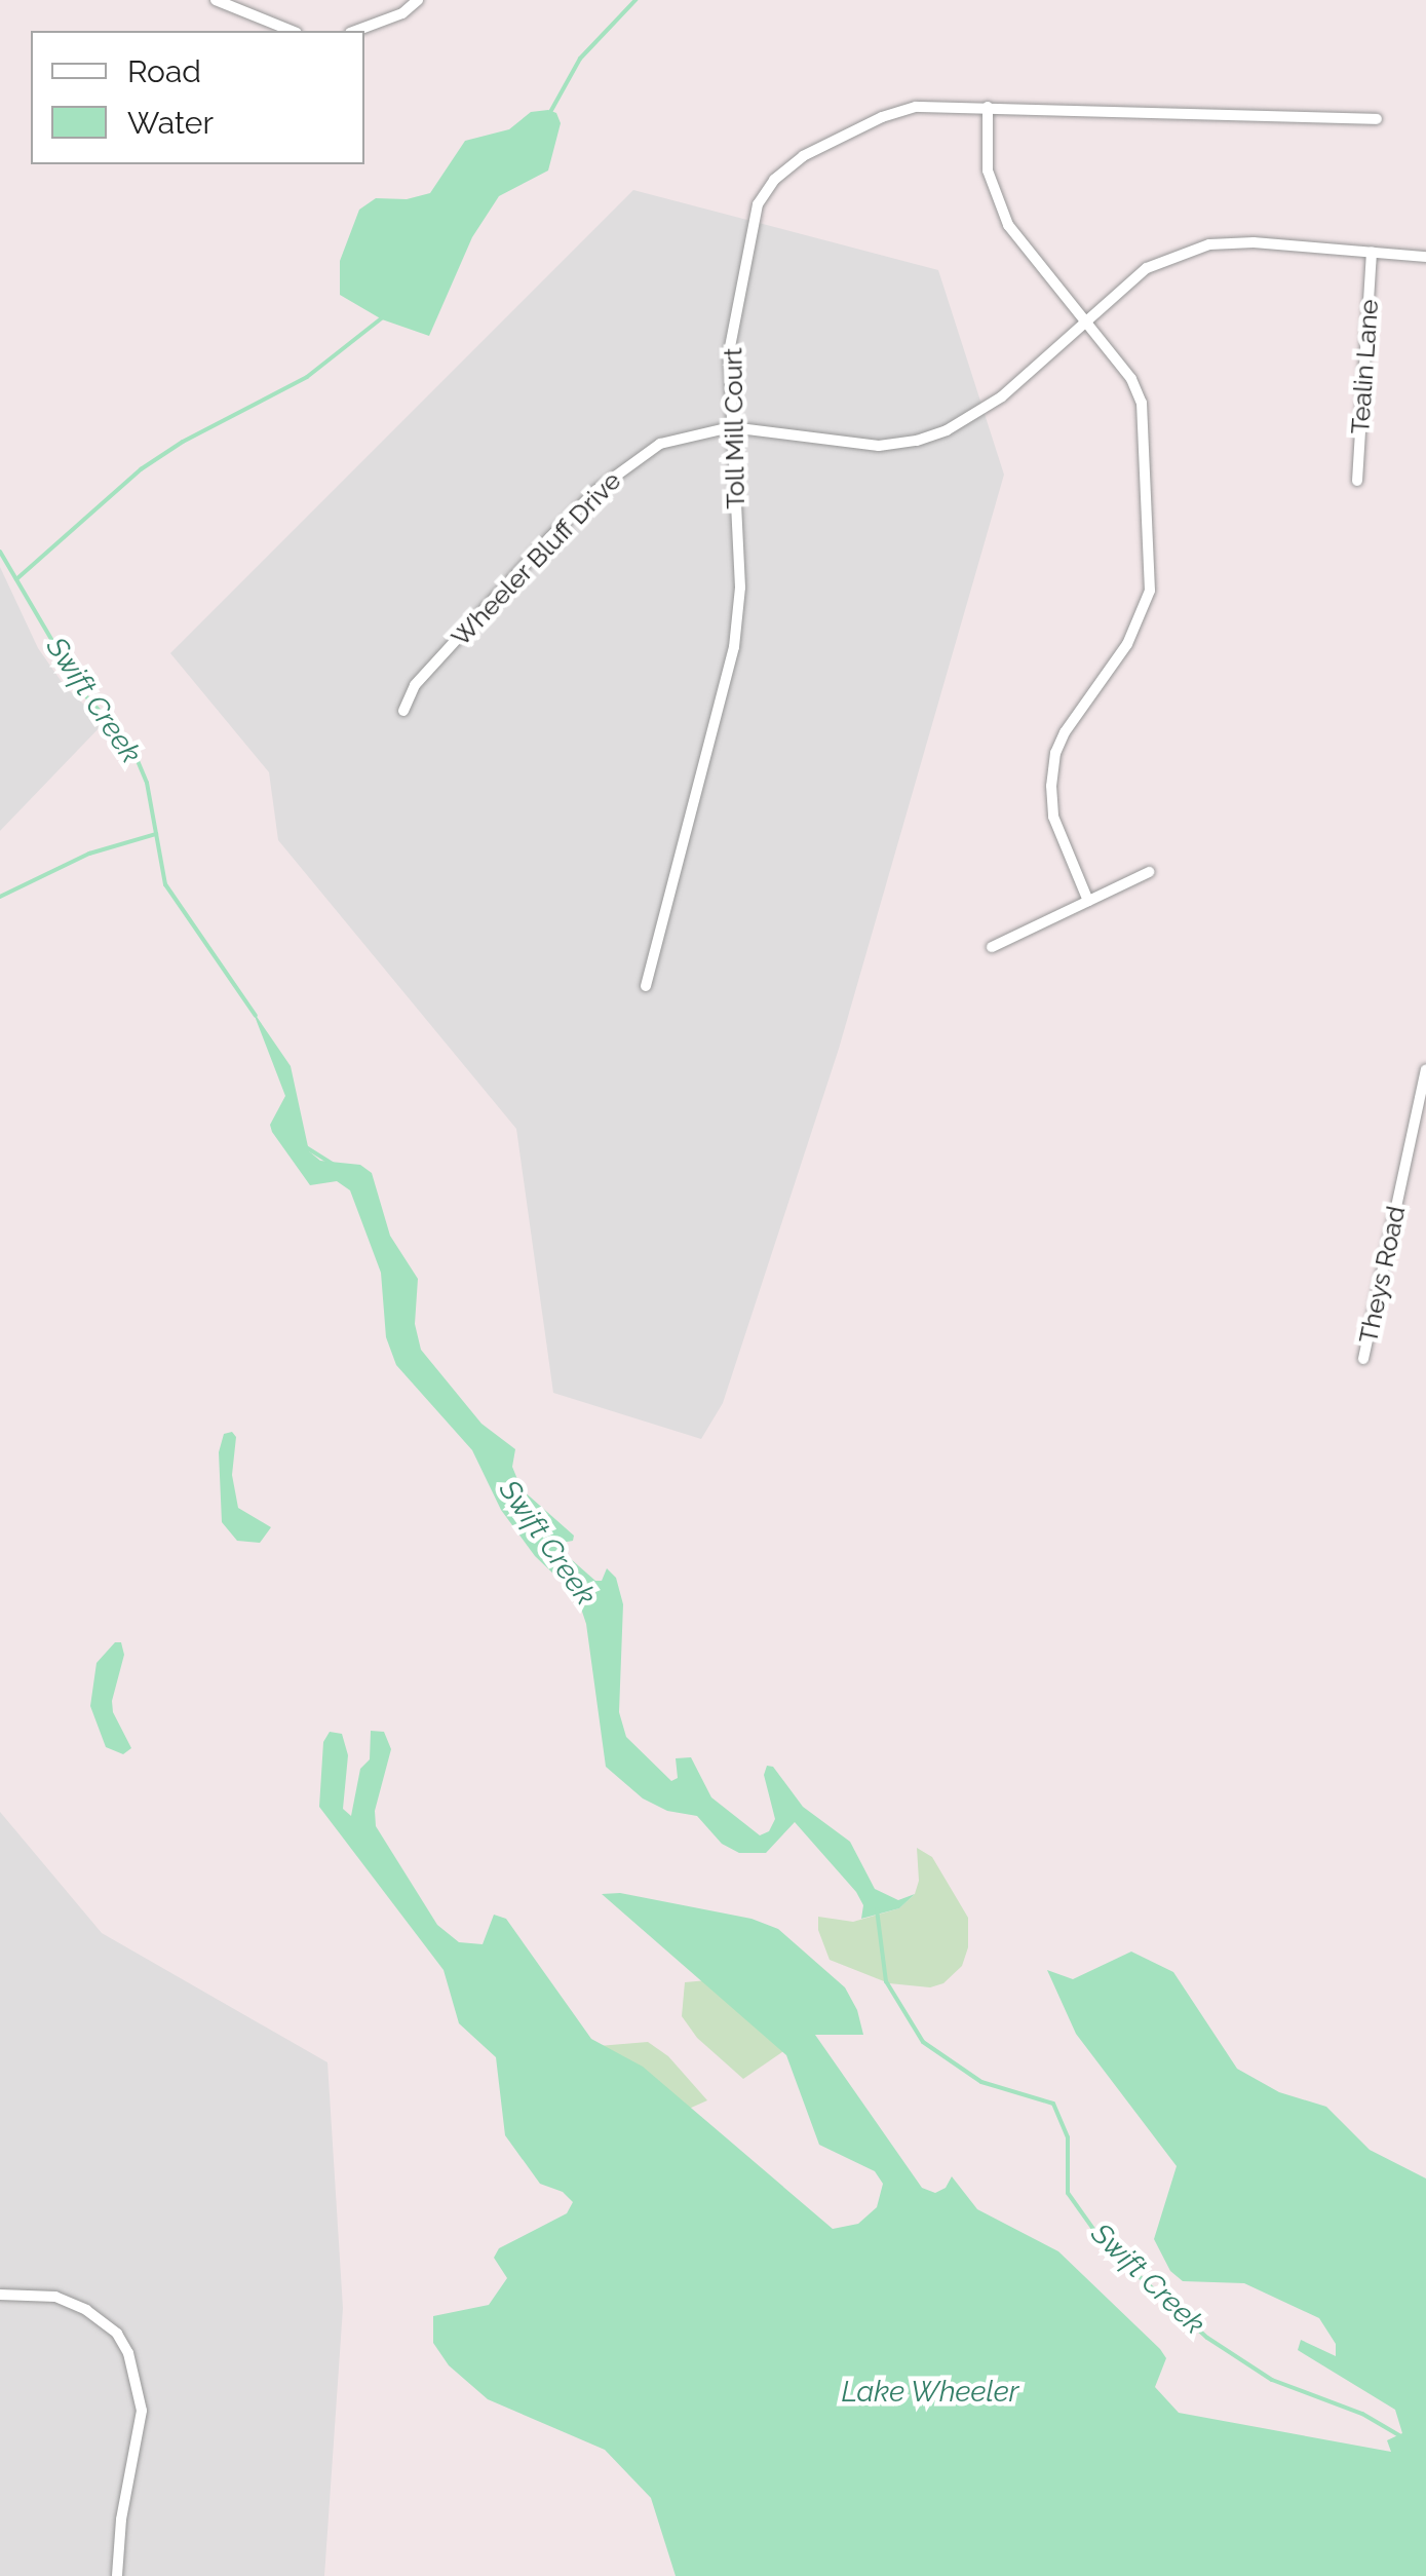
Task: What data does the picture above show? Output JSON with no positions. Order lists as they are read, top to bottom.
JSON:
{
  "streets": {
    "street": [
      "Tealin Lane",
      "Toll Mill Court",
      "Wheeler Bluff Drive",
      "Theys Road"
    ]
  },
  "crossings": [
    ["Tealin Lane", "Wheeler Bluff Drive"],
    ["Toll Mill Court", "Wheeler Bluff Drive"]
  ],
  "water": ["Swift Creek", "Lake Wheeler"],
  "legend": ["Road", "Water"]
}
